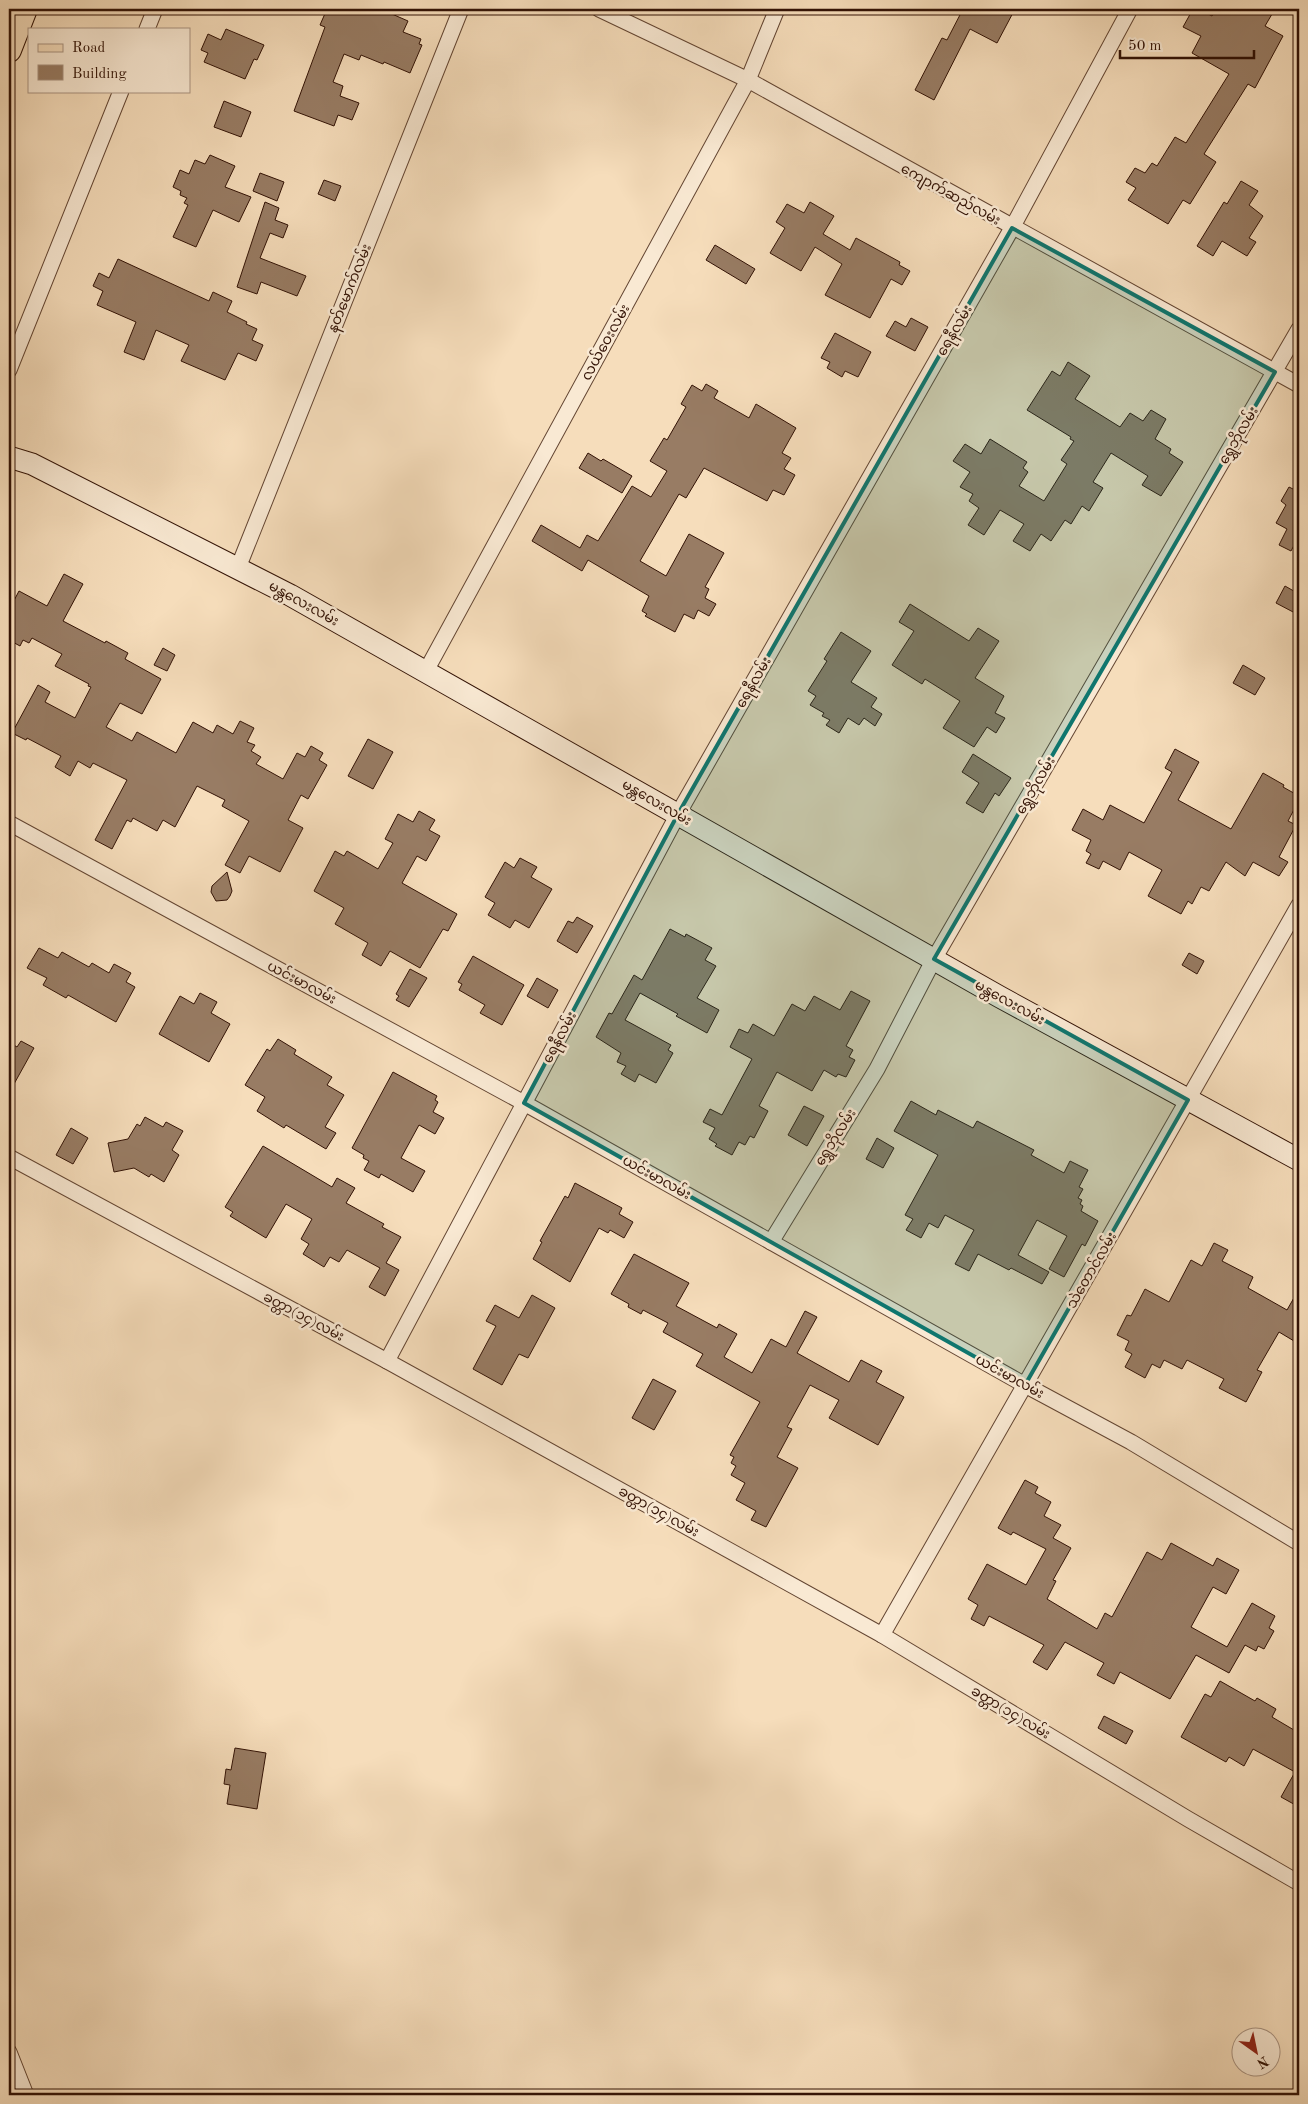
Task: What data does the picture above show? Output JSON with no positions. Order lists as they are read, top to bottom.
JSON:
{
  "streets": {
    "main road": ["မန္တလေးလမ်း"],
    "street": [
      "ကျောက်ဆည်လမ်း",
      "နတ်မောက်လမ်း",
      "ရေနီလမ်း",
      "လယ်ဝေးလမ်း",
      "ရွှေဘိုလမ်း",
      "ယင်းမာလမ်း",
      "သဲတောင်လမ်း",
      "ခတ္တာ(၁၄)လမ်း"
    ]
  },
  "crossings": [
    ["ကျောက်ဆည်လမ်း", "ရေနီလမ်း"],
    ["ကျောက်ဆည်လမ်း", "လယ်ဝေးလမ်း"],
    ["ကျောက်ဆည်လမ်း", "ရွှေဘိုလမ်း"],
    ["နတ်မောက်လမ်း", "မန္တလေးလမ်း"],
    ["ရေနီလမ်း", "မန္တလေးလမ်း"],
    ["ရေနီလမ်း", "ယင်းမာလမ်း"],
    ["ရေနီလမ်း", "ခတ္တာ(၁၄)လမ်း"],
    ["လယ်ဝေးလမ်း", "မန္တလေးလမ်း"],
    ["ရွှေဘိုလမ်း", "မန္တလေးလမ်း"],
    ["ရွှေဘိုလမ်း", "ယင်းမာလမ်း"],
    ["မန္တလေးလမ်း", "သဲတောင်လမ်း"],
    ["ယင်းမာလမ်း", "သဲတောင်လမ်း"],
    ["သဲတောင်လမ်း", "ခတ္တာ(၁၄)လမ်း"]
  ],
  "legend": ["Road", "Building"],
  "scale_bar": "50 m",
  "north": "bottom right"
}
